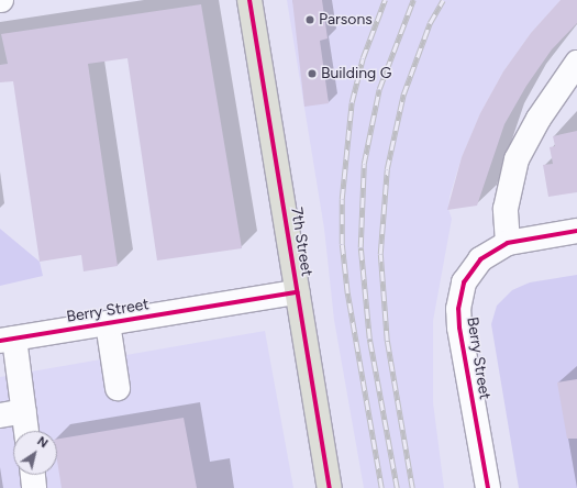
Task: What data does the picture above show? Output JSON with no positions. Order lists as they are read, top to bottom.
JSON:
{
  "streets": {
    "main road": ["7th Street"],
    "street": ["Berry Street"]
  },
  "crossings": [
    ["7th Street", "Berry Street"]
  ],
  "places": ["Parsons", "Building G"],
  "north": "top right"
}
